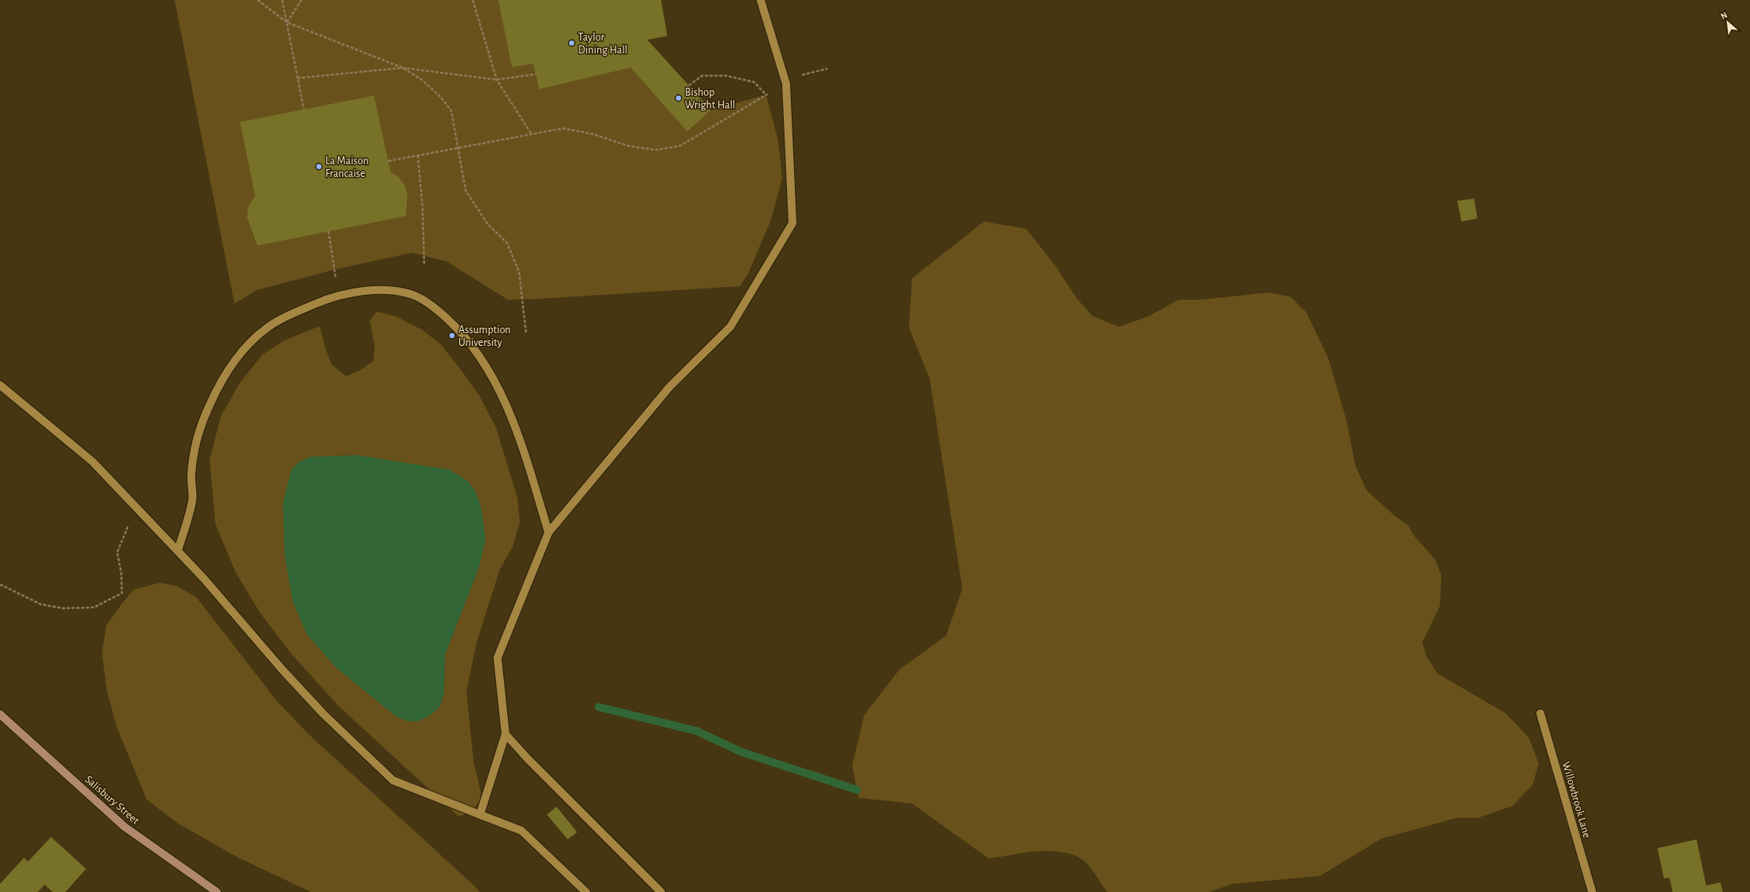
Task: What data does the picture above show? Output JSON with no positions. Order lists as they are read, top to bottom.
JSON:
{
  "streets": {
    "main road": ["Salisbury Street"],
    "street": ["Willowbrook Lane"]
  },
  "places": [
    "Taylor Dining Hall",
    "Bishop Wright Hall",
    "La Maison Francaise",
    "Assumption University"
  ],
  "north": "top left"
}
